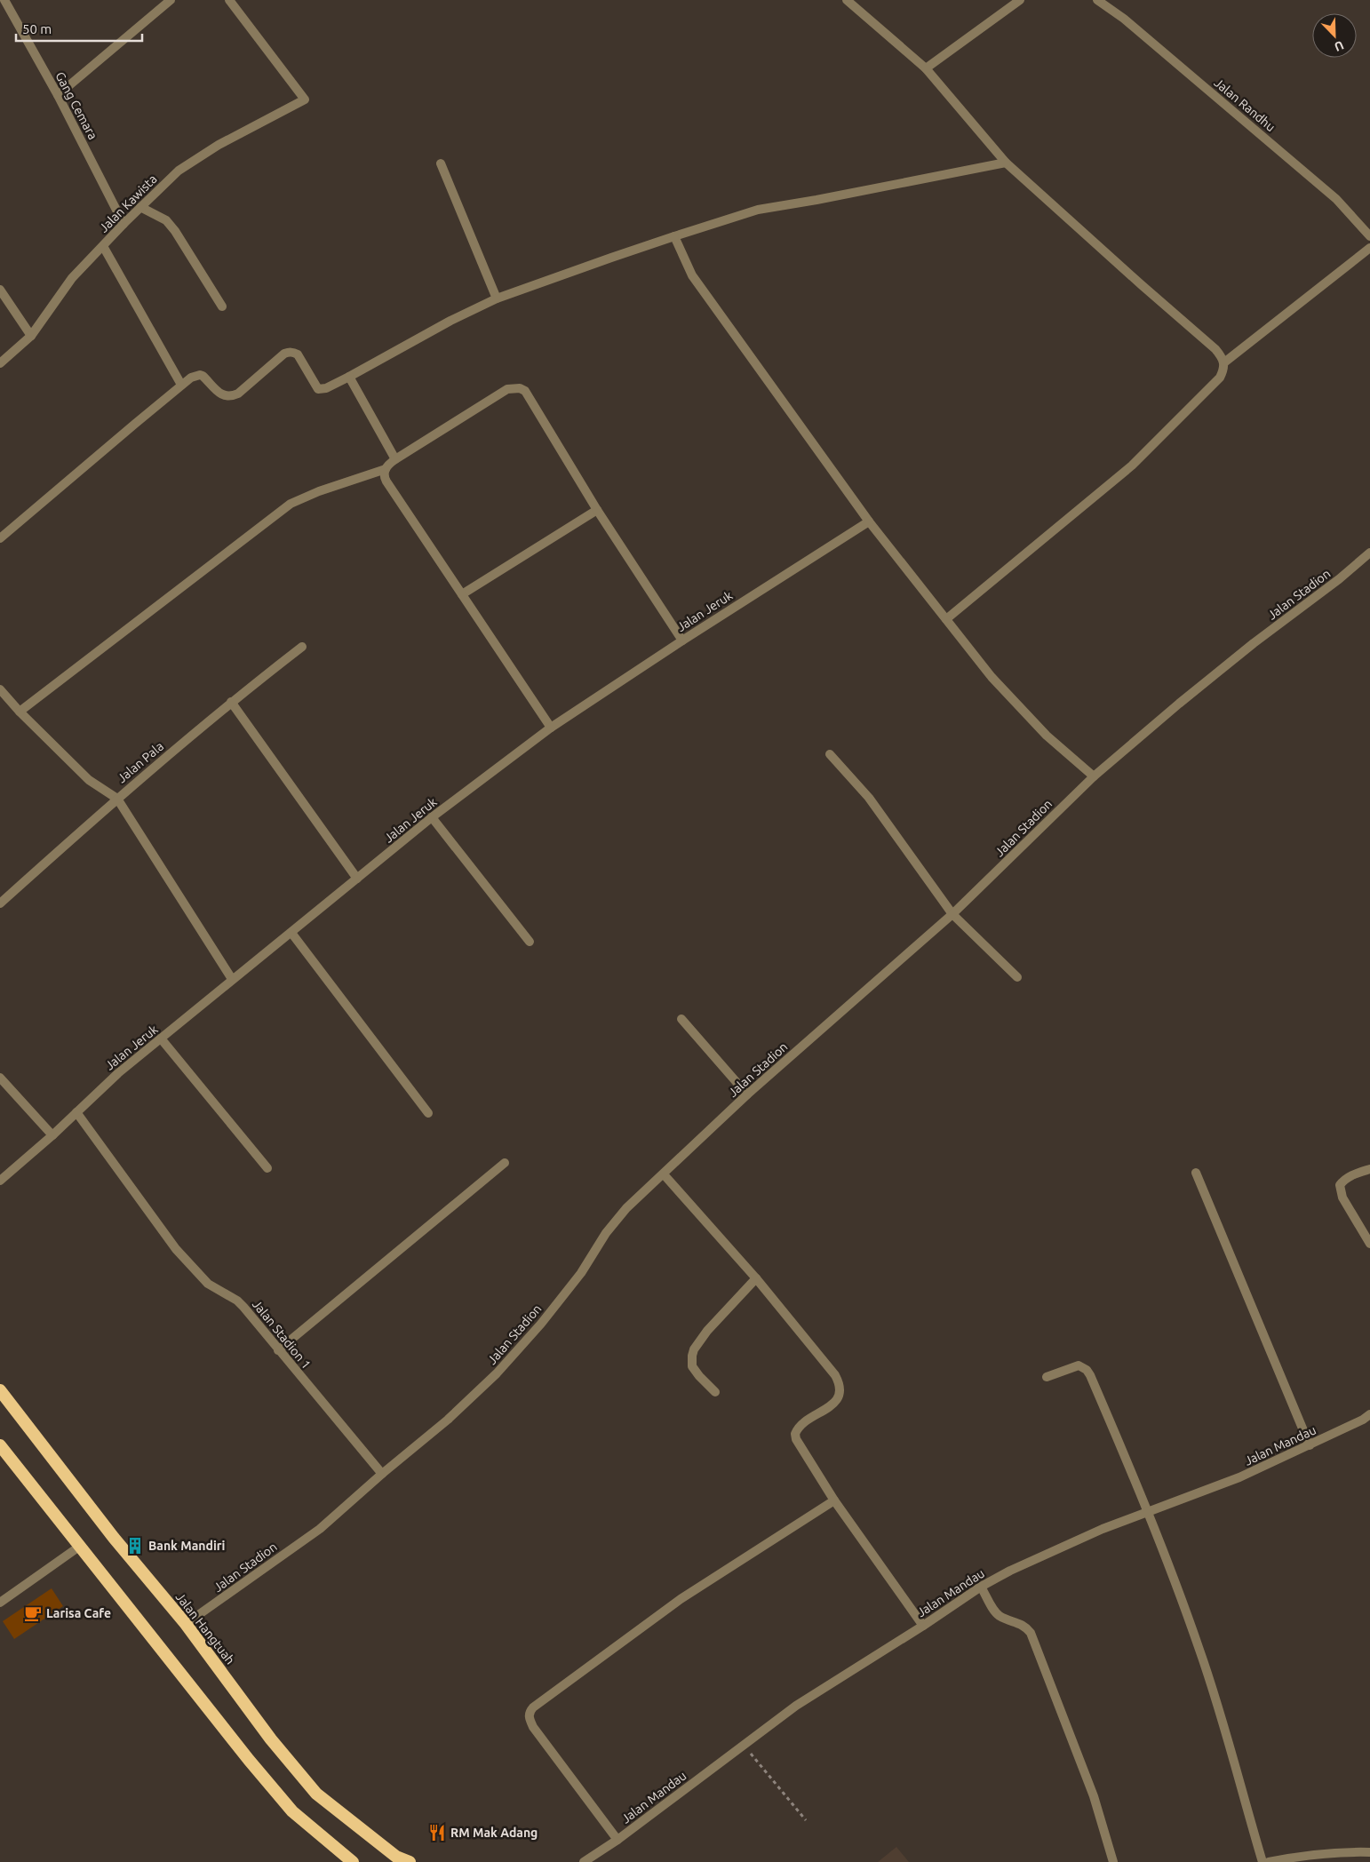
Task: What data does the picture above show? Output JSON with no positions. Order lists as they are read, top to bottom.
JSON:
{
  "streets": {
    "highway": ["Jalan Hangtuah"],
    "street": [
      "Jalan Randhu",
      "Gang Cemara",
      "Jalan Kawista",
      "Jalan Stadion",
      "Jalan Jeruk",
      "Jalan Pala",
      "Jalan Stadion 1",
      "Jalan Mandau"
    ]
  },
  "crossings": [
    ["Gang Cemara", "Jalan Kawista"],
    ["Jalan Stadion", "Jalan Stadion 1"],
    ["Jalan Stadion", "Jalan Hangtuah"],
    ["Jalan Jeruk", "Jalan Stadion 1"]
  ],
  "places": {
    "building": ["Bank Mandiri"],
    "cafe": ["Larisa Cafe"],
    "restaurant": ["RM Mak Adang"]
  },
  "scale_bar": "50 m",
  "north": "bottom right"
}
